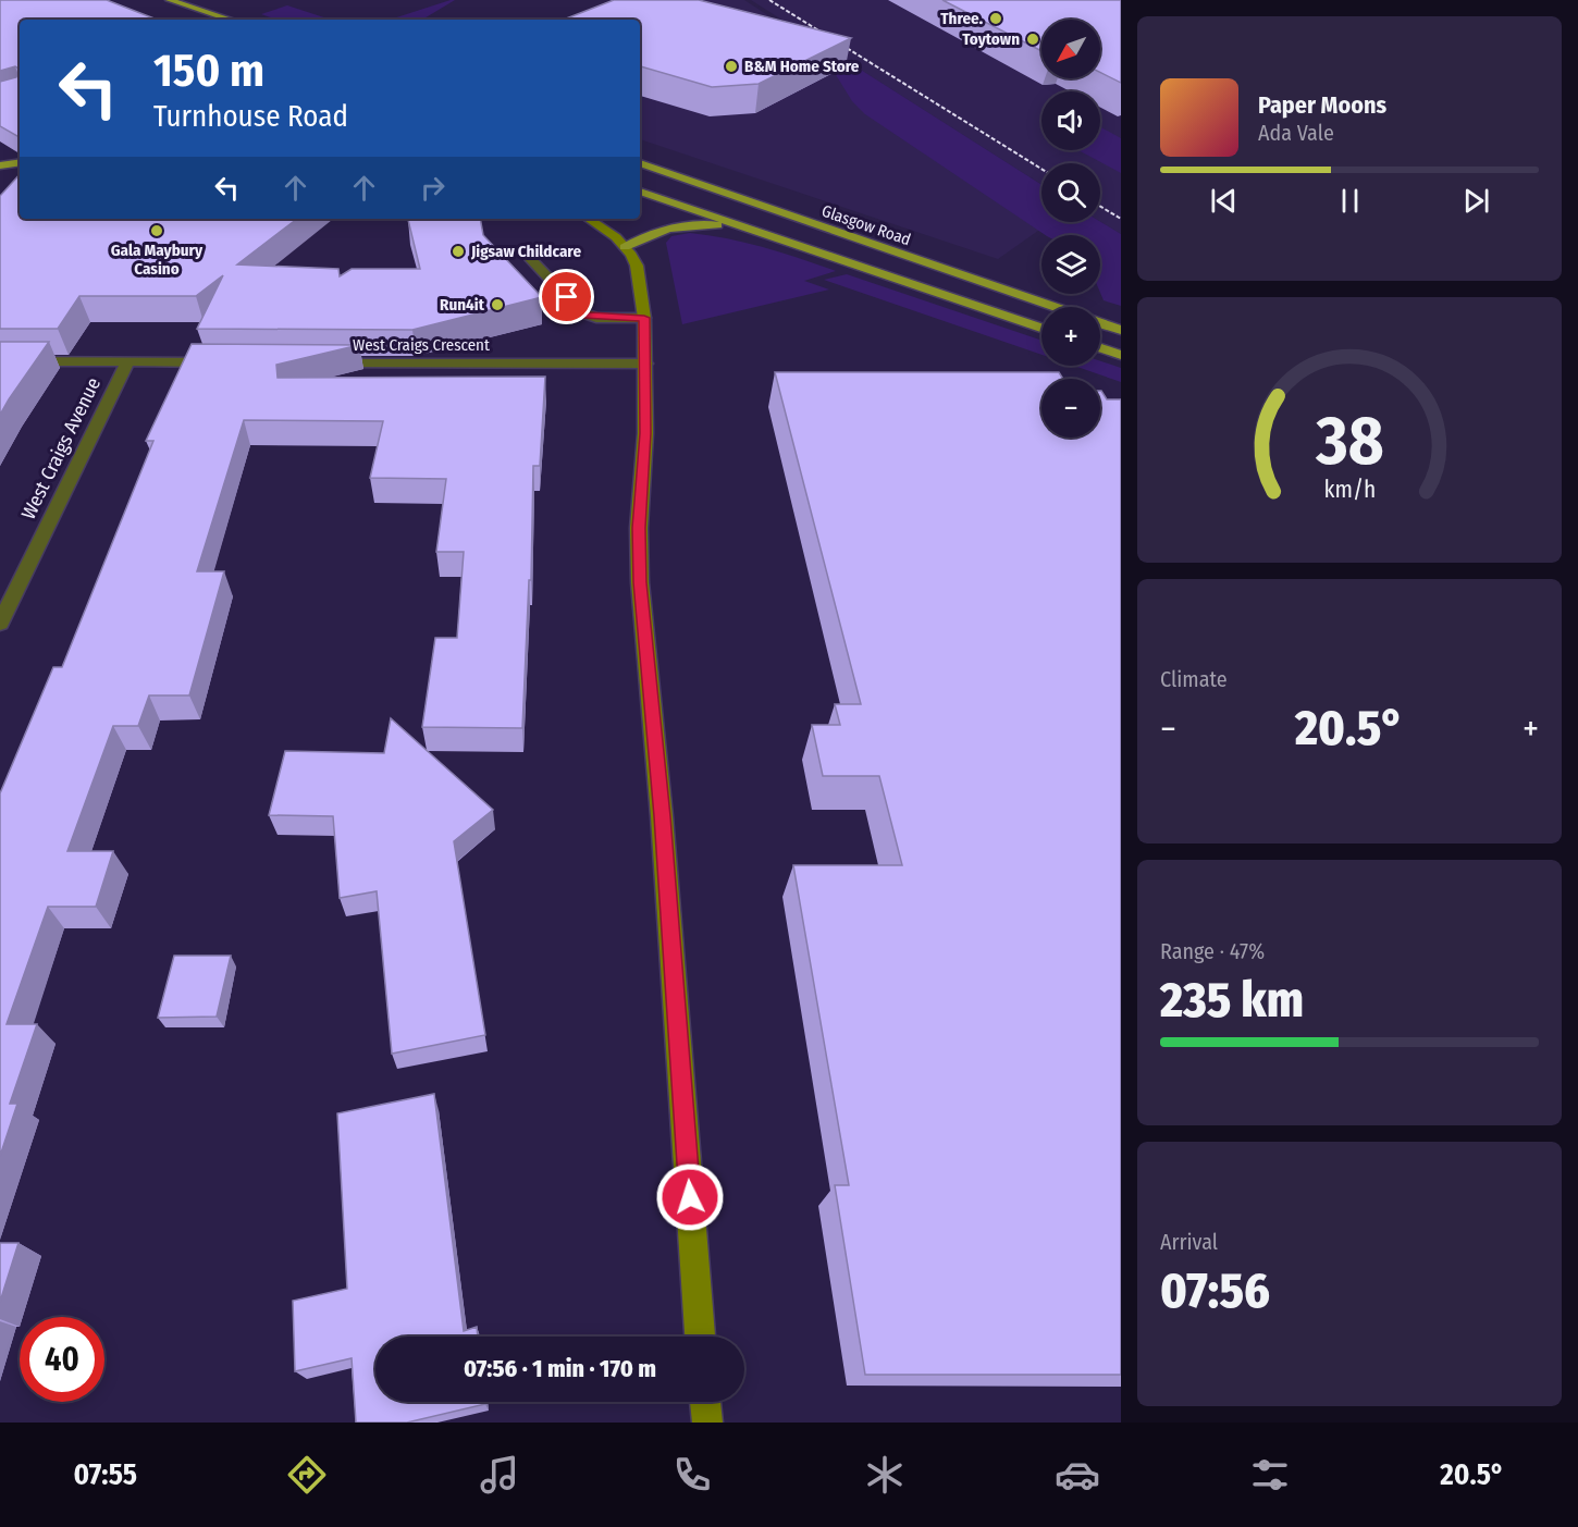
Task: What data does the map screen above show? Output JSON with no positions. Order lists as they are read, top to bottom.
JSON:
{
  "streets": {
    "main road": ["Glasgow Road"],
    "street": ["West Craigs Crescent", "West Craigs Avenue"]
  },
  "places": [
    "Three.",
    "Toytown",
    "B&M Home Store",
    "Gala Maybury Casino",
    "Jigsaw Childcare",
    "Run4it"
  ],
  "north": "bottom left",
  "page": {
    "map_buttons": ["+", "−"],
    "turn": ["150 m", "Turnhouse Road"],
    "song": ["Paper Moons", "Ada Vale"],
    "tile": [
      "Climate",
      ["Range · 47%", "235 km"],
      ["Arrival", "07:56"]
    ],
    "heat": ["−", "20.5°", "+"],
    "limit": "40",
    "trip": "07:56 · 1 min · 170 m",
    "tabs": ["07:55", "20.5°"],
    "gauge": ["38", "km/h"]
  }
}
